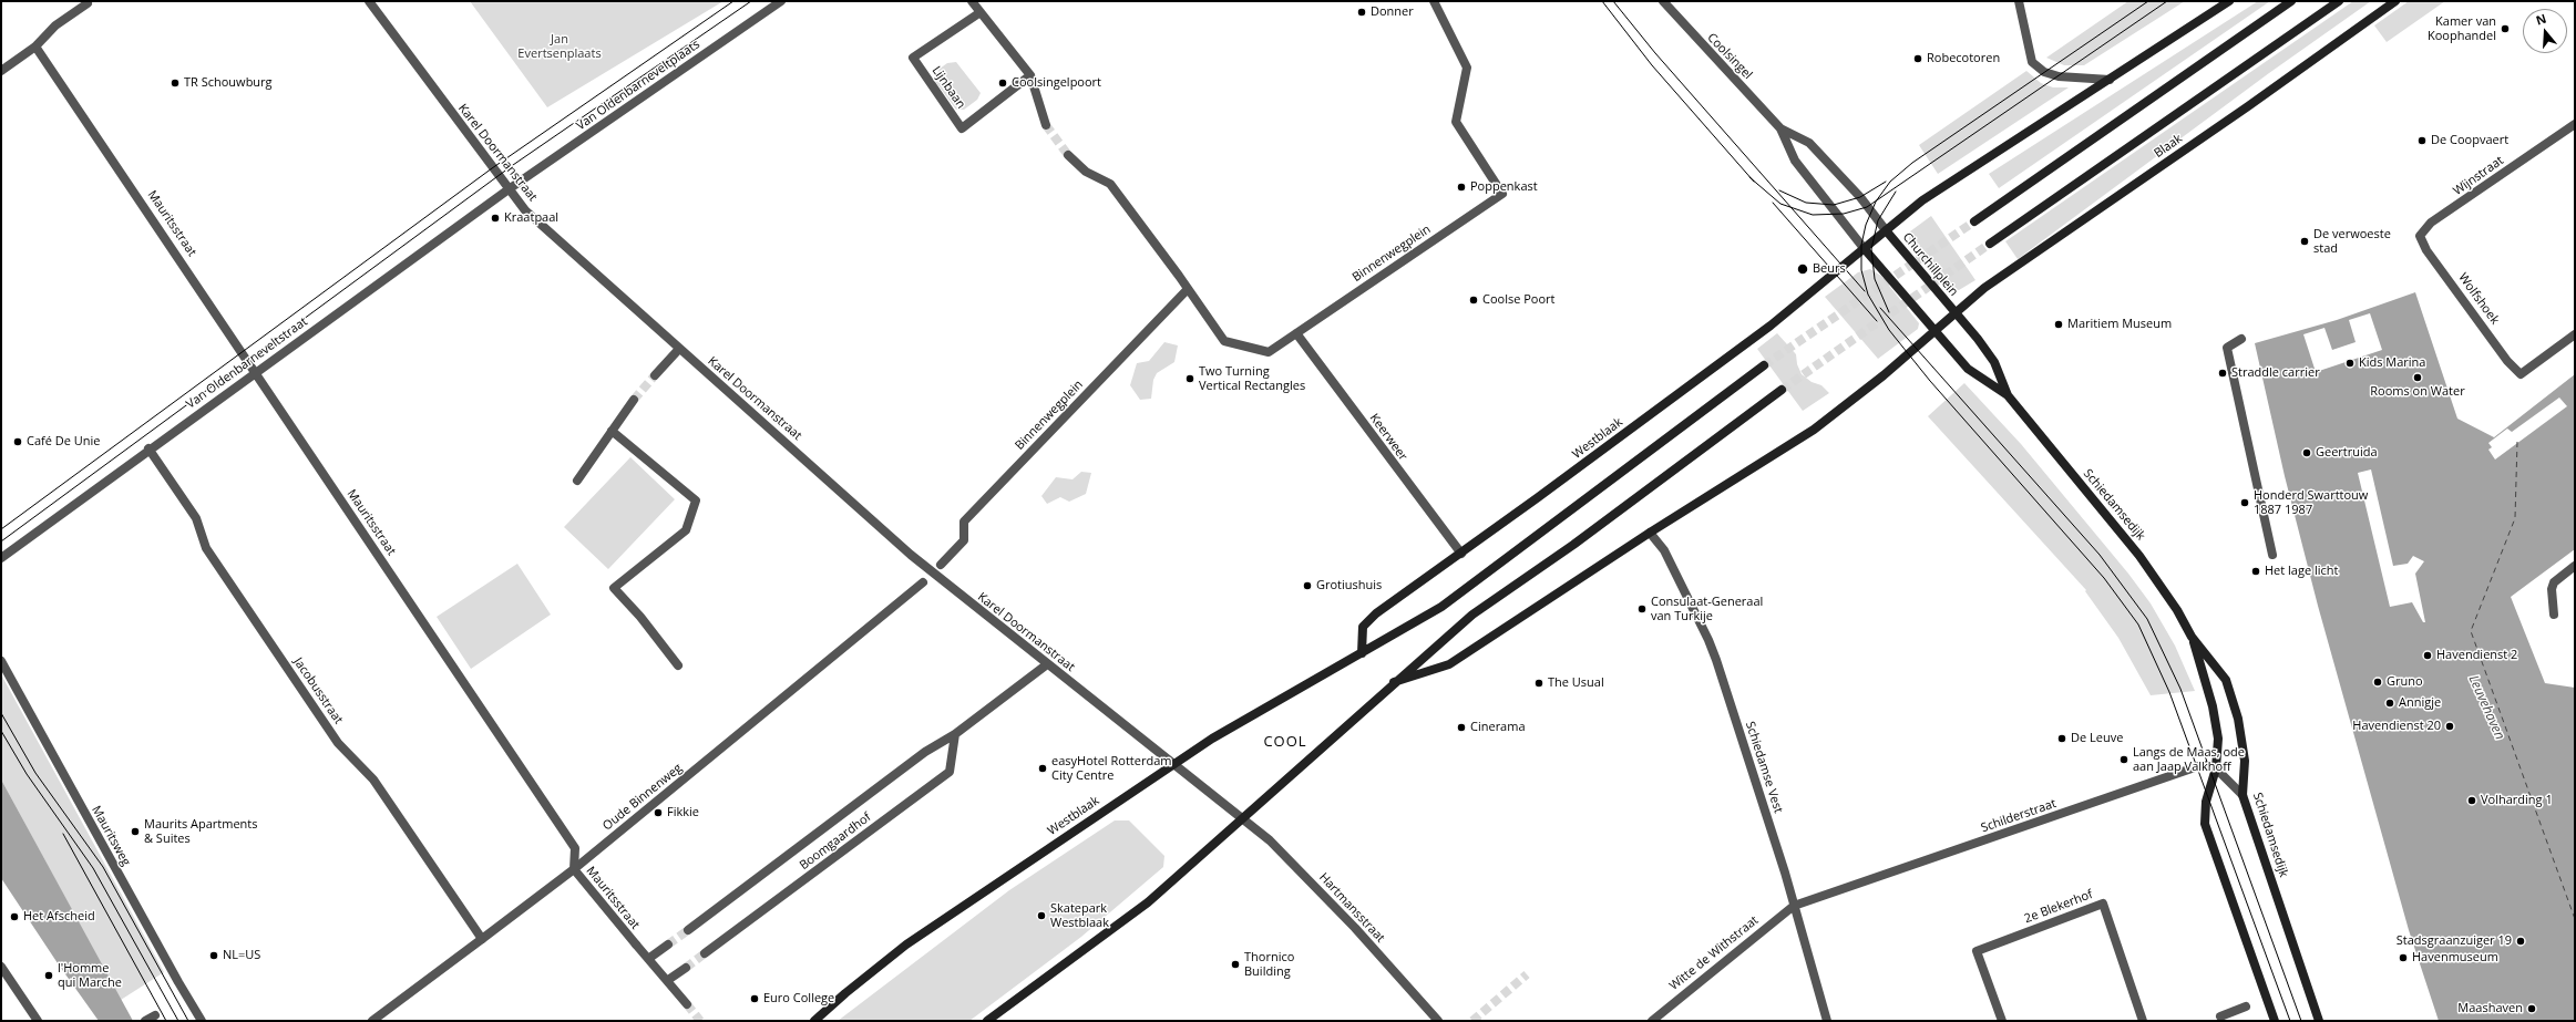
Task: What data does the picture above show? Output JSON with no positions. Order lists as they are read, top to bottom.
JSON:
{
  "streets": {
    "main road": [
      "Blaak",
      "Churchillplein",
      "Westblaak",
      "Schiedamsedijk"
    ],
    "street": [
      "Coolsingel",
      "Van Oldenbarneveltplaats",
      "Lijnbaan",
      "Karel Doormanstraat",
      "Wijnstraat",
      "Mauritsstraat",
      "Binnenwegplein",
      "Wolfshoek",
      "Van Oldenbarneveltstraat",
      "Keerweer",
      "Jacobusstraat",
      "Schiedamse Vest",
      "Oude Binnenweg",
      "Schilderstraat",
      "Mauritsweg",
      "Boomgaardhof",
      "2e Blekerhof",
      "Hartmansstraat",
      "Witte de Withstraat"
    ]
  },
  "crossings": [
    ["Coolsingel", "Churchillplein"],
    ["Coolsingel", "Westblaak"],
    ["Van Oldenbarneveltplaats", "Karel Doormanstraat"],
    ["Van Oldenbarneveltplaats", "Van Oldenbarneveltstraat"],
    ["Blaak", "Churchillplein"],
    ["Blaak", "Schiedamsedijk"],
    ["Karel Doormanstraat", "Van Oldenbarneveltstraat"],
    ["Karel Doormanstraat", "Westblaak"],
    ["Karel Doormanstraat", "Boomgaardhof"],
    ["Karel Doormanstraat", "Hartmansstraat"],
    ["Wijnstraat", "Wolfshoek"],
    ["Mauritsstraat", "Van Oldenbarneveltstraat"],
    ["Mauritsstraat", "Oude Binnenweg"],
    ["Binnenwegplein", "Keerweer"],
    ["Churchillplein", "Westblaak"],
    ["Churchillplein", "Schiedamsedijk"],
    ["Van Oldenbarneveltstraat", "Jacobusstraat"],
    ["Keerweer", "Westblaak"],
    ["Schiedamsedijk", "Schilderstraat"],
    ["Jacobusstraat", "Oude Binnenweg"],
    ["Schiedamse Vest", "Schilderstraat"],
    ["Schiedamse Vest", "Witte de Withstraat"],
    ["Schilderstraat", "Witte de Withstraat"]
  ],
  "districts": ["COOL"],
  "water": ["Leuvehaven"],
  "parks": ["Jan Evertsenplaats"],
  "places": [
    "Donner",
    "Kamer van Koophandel",
    "Robecotoren",
    "TR Schouwburg",
    "Coolsingelpoort",
    "De Coopvaert",
    "Poppenkast",
    "Kraatpaal",
    "De verwoeste stad",
    "Beurs",
    "Coolse Poort",
    "Maritiem Museum",
    "Kids Marina",
    "Straddle carrier",
    "Rooms on Water",
    "Two Turning Vertical Rectangles",
    "Café De Unie",
    "Geertruida",
    "Honderd Swarttouw 1887 1987",
    "Het lage licht",
    "Grotiushuis",
    "Consulaat-Generaal van Turkije",
    "Havendienst 2",
    "Gruno",
    "The Usual",
    "Annigje",
    "Havendienst 20",
    "Cinerama",
    "De Leuve",
    "Langs de Maas, ode aan Jaap Valkhoff",
    "easyHotel Rotterdam City Centre",
    "Volharding 1",
    "Fikkie",
    "Maurits Apartments & Suites",
    "Skatepark Westblaak",
    "Het Afscheid",
    "Stadsgraanzuiger 19",
    "NL=US",
    "Havenmuseum",
    "Thornico Building",
    "l'Homme qui Marche",
    "Euro College",
    "Maashaven"
  ],
  "north": "top"
}
